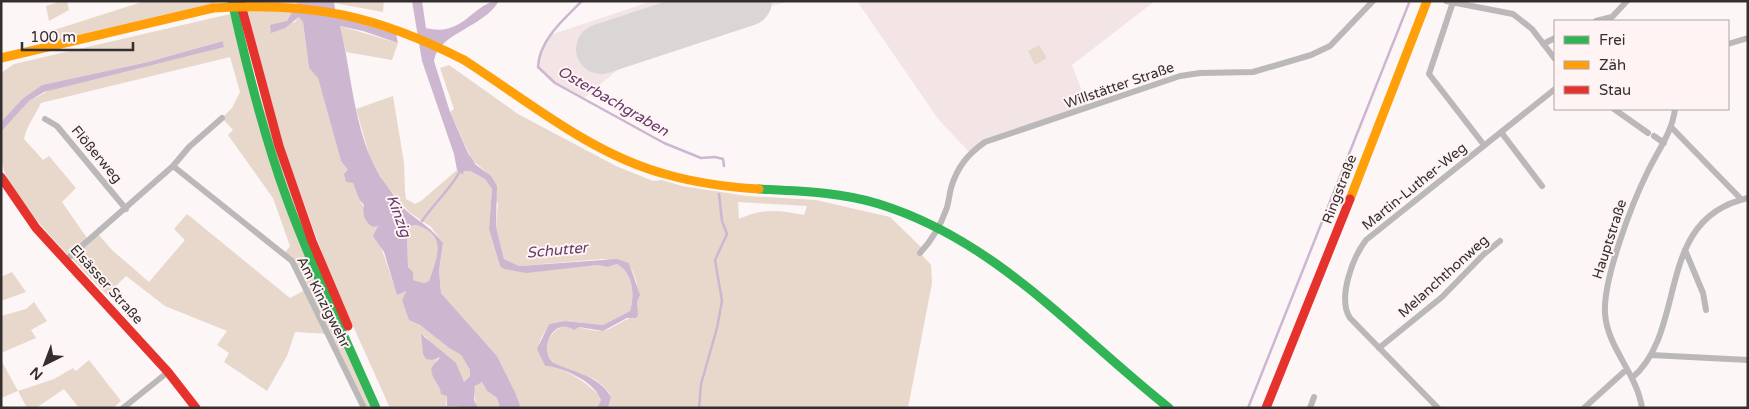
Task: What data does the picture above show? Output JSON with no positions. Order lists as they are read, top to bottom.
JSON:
{
  "streets": {
    "main road": ["Ringstraße", "Elsässer Straße"],
    "street": [
      "Willstätter Straße",
      "Flößerweg",
      "Martin-Luther-Weg",
      "Hauptstraße",
      "Melanchthonweg",
      "Am Kinzigwehr"
    ]
  },
  "crossings": [
    ["Martin-Luther-Weg", "Melanchthonweg"]
  ],
  "water": ["Osterbachgraben", "Kinzig", "Schutter"],
  "legend": ["Frei", "Zäh", "Stau"],
  "scale_bar": "100 m",
  "north": "bottom left"
}
